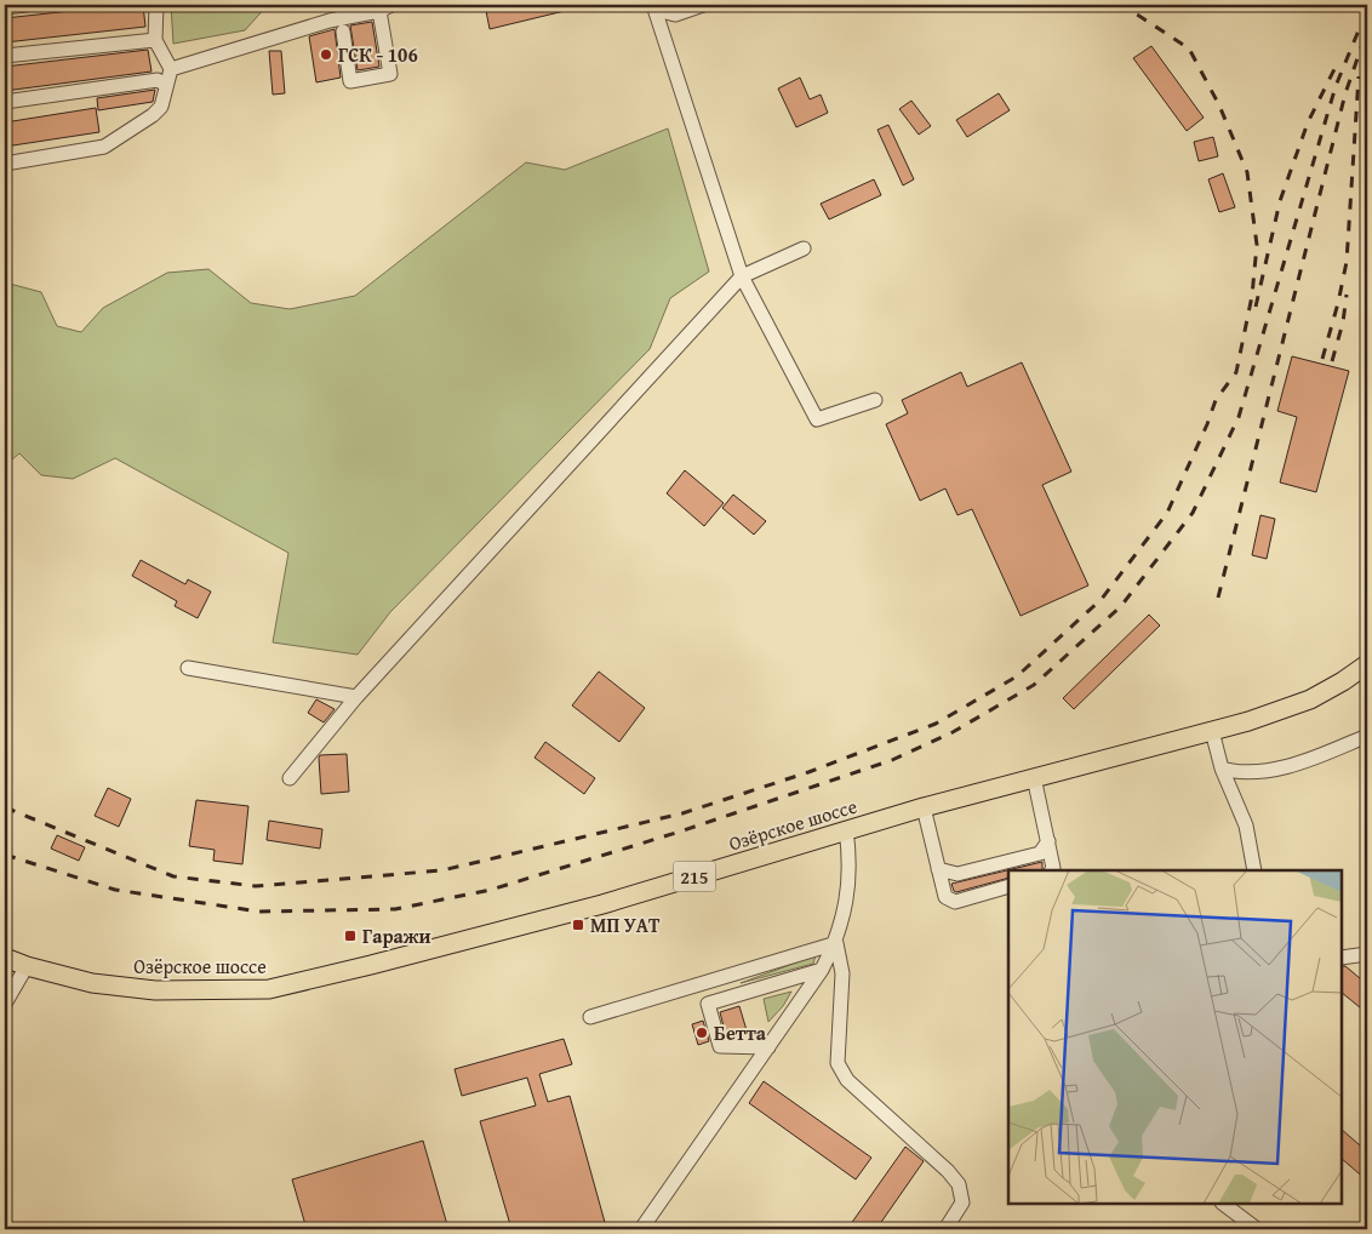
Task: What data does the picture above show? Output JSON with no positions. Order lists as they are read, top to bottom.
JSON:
{
  "streets": {
    "main road": ["Озёрское шоссе", "215"]
  },
  "places": {
    "other": ["ГСК - 106", "Бетта"],
    "transit": ["МП УАТ", "Гаражи"]
  }
}
